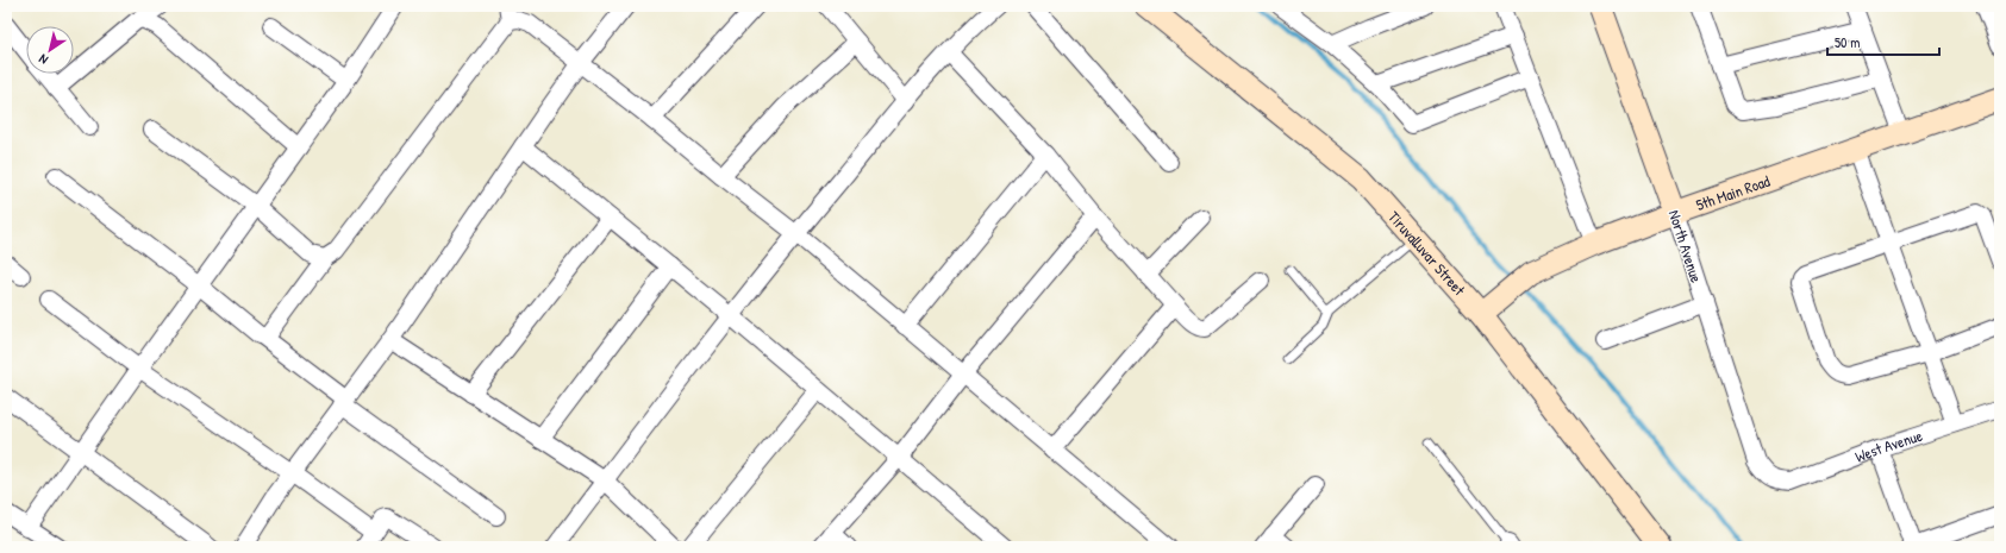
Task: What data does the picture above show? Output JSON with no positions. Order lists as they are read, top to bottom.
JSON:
{
  "streets": {
    "street": [
      "5th Main Road",
      "North Avenue",
      "Tiruvalluvar Street",
      "West Avenue"
    ]
  },
  "crossings": [
    ["5th Main Road", "North Avenue"],
    ["5th Main Road", "Tiruvalluvar Street"],
    ["North Avenue", "West Avenue"]
  ],
  "scale_bar": "50 m",
  "north": "bottom left"
}
